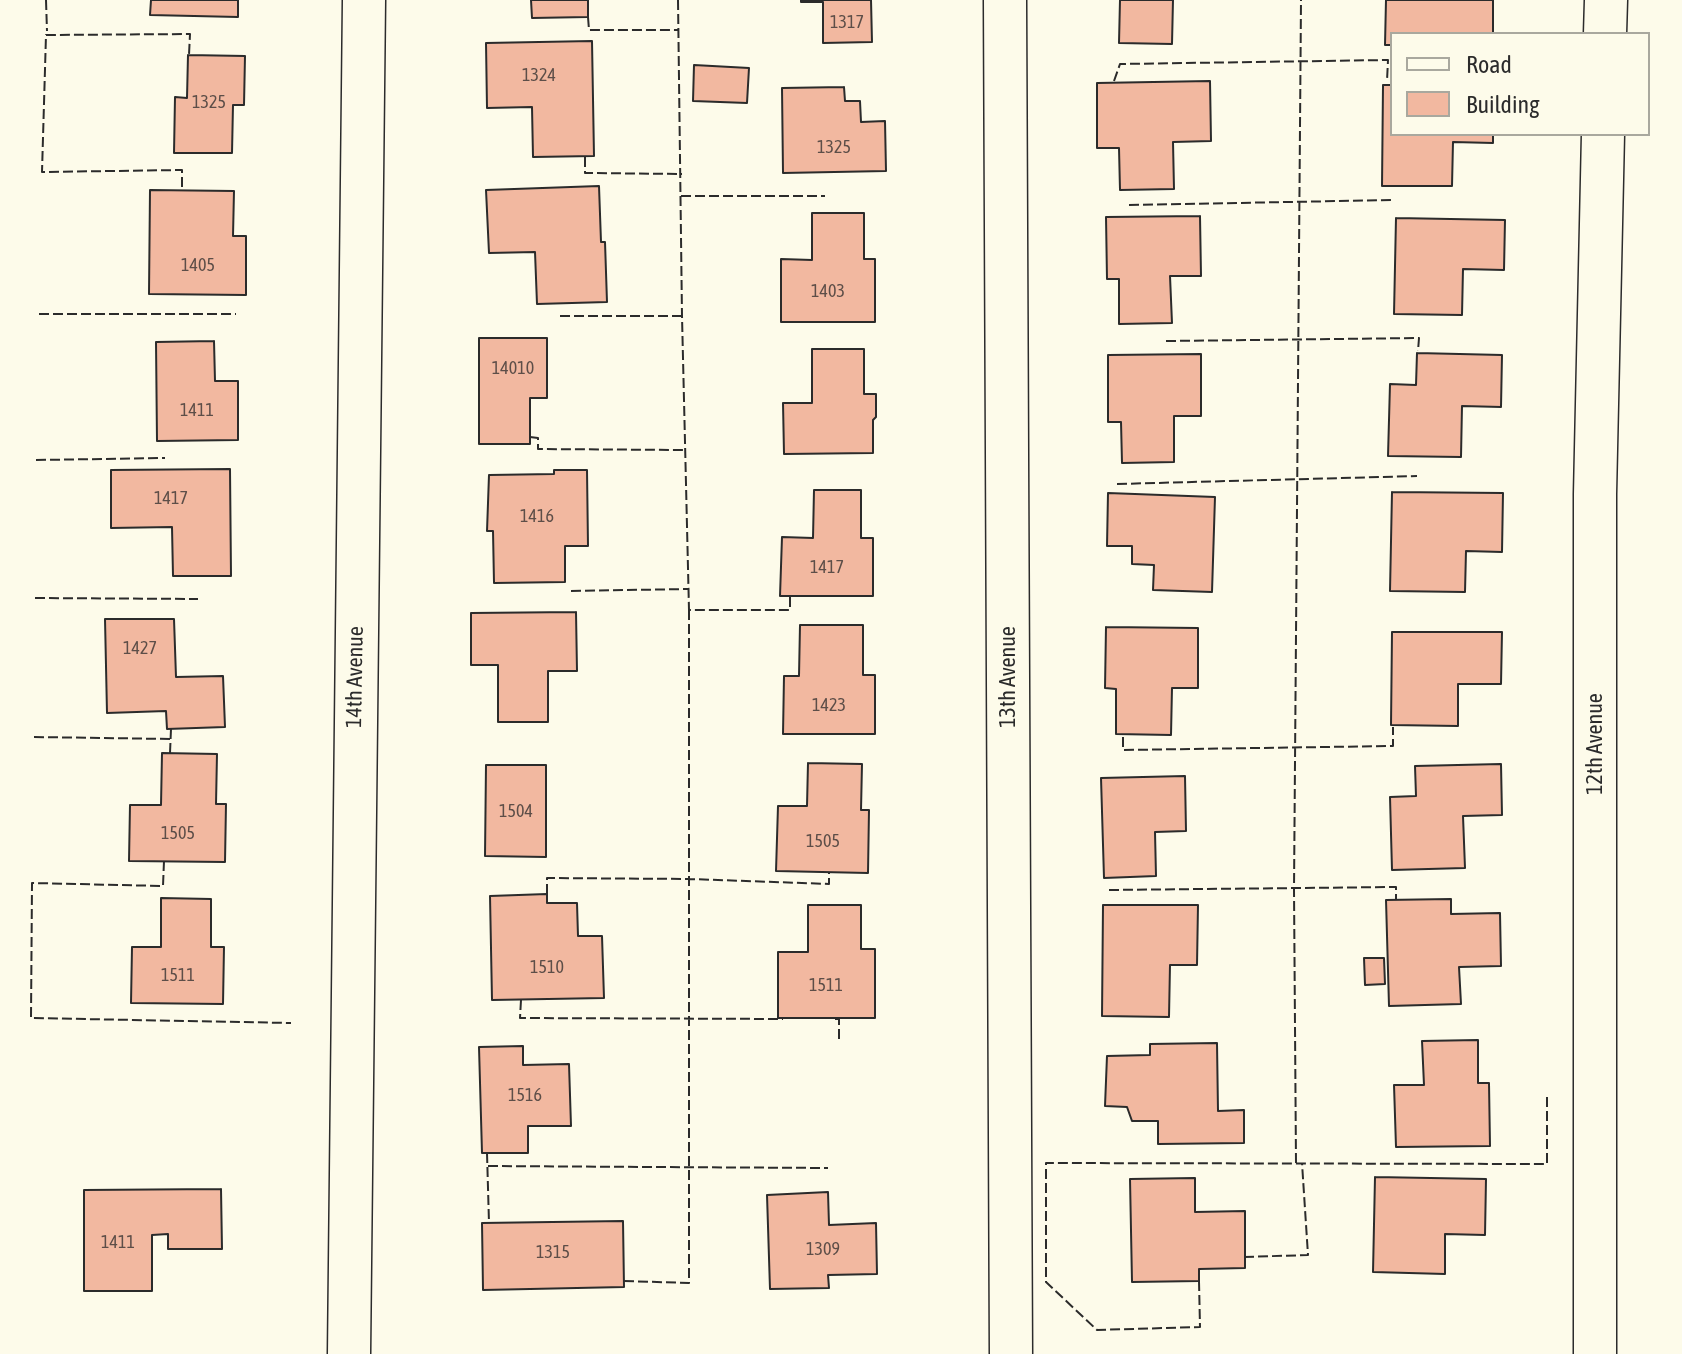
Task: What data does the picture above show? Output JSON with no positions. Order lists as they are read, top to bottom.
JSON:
{
  "streets": {
    "street": ["14th Avenue", "13th Avenue", "12th Avenue"]
  },
  "house_numbers": [
    "1317",
    "1324",
    "1325",
    "1325",
    "1405",
    "1403",
    "14010",
    "1411",
    "1417",
    "1416",
    "1417",
    "1427",
    "1423",
    "1504",
    "1505",
    "1505",
    "1510",
    "1511",
    "1511",
    "1516",
    "1411",
    "1309",
    "1315"
  ],
  "legend": ["Road", "Building"]
}
